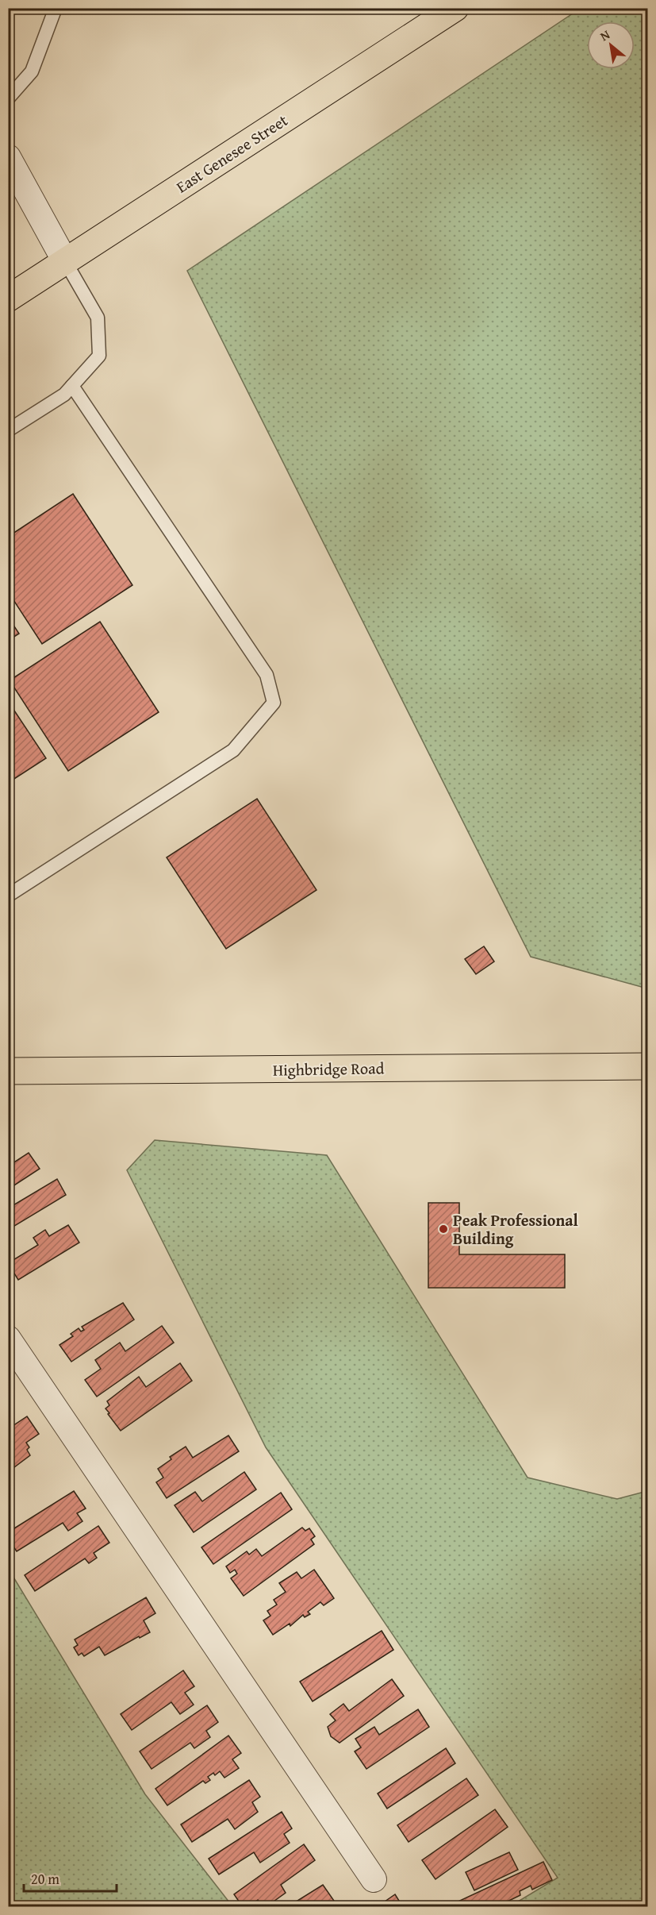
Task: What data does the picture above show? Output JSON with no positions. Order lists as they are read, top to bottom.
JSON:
{
  "streets": {
    "main road": ["East Genesee Street", "Highbridge Road"]
  },
  "places": ["Peak Professional Building"],
  "scale_bar": "20 m",
  "north": "top left"
}
